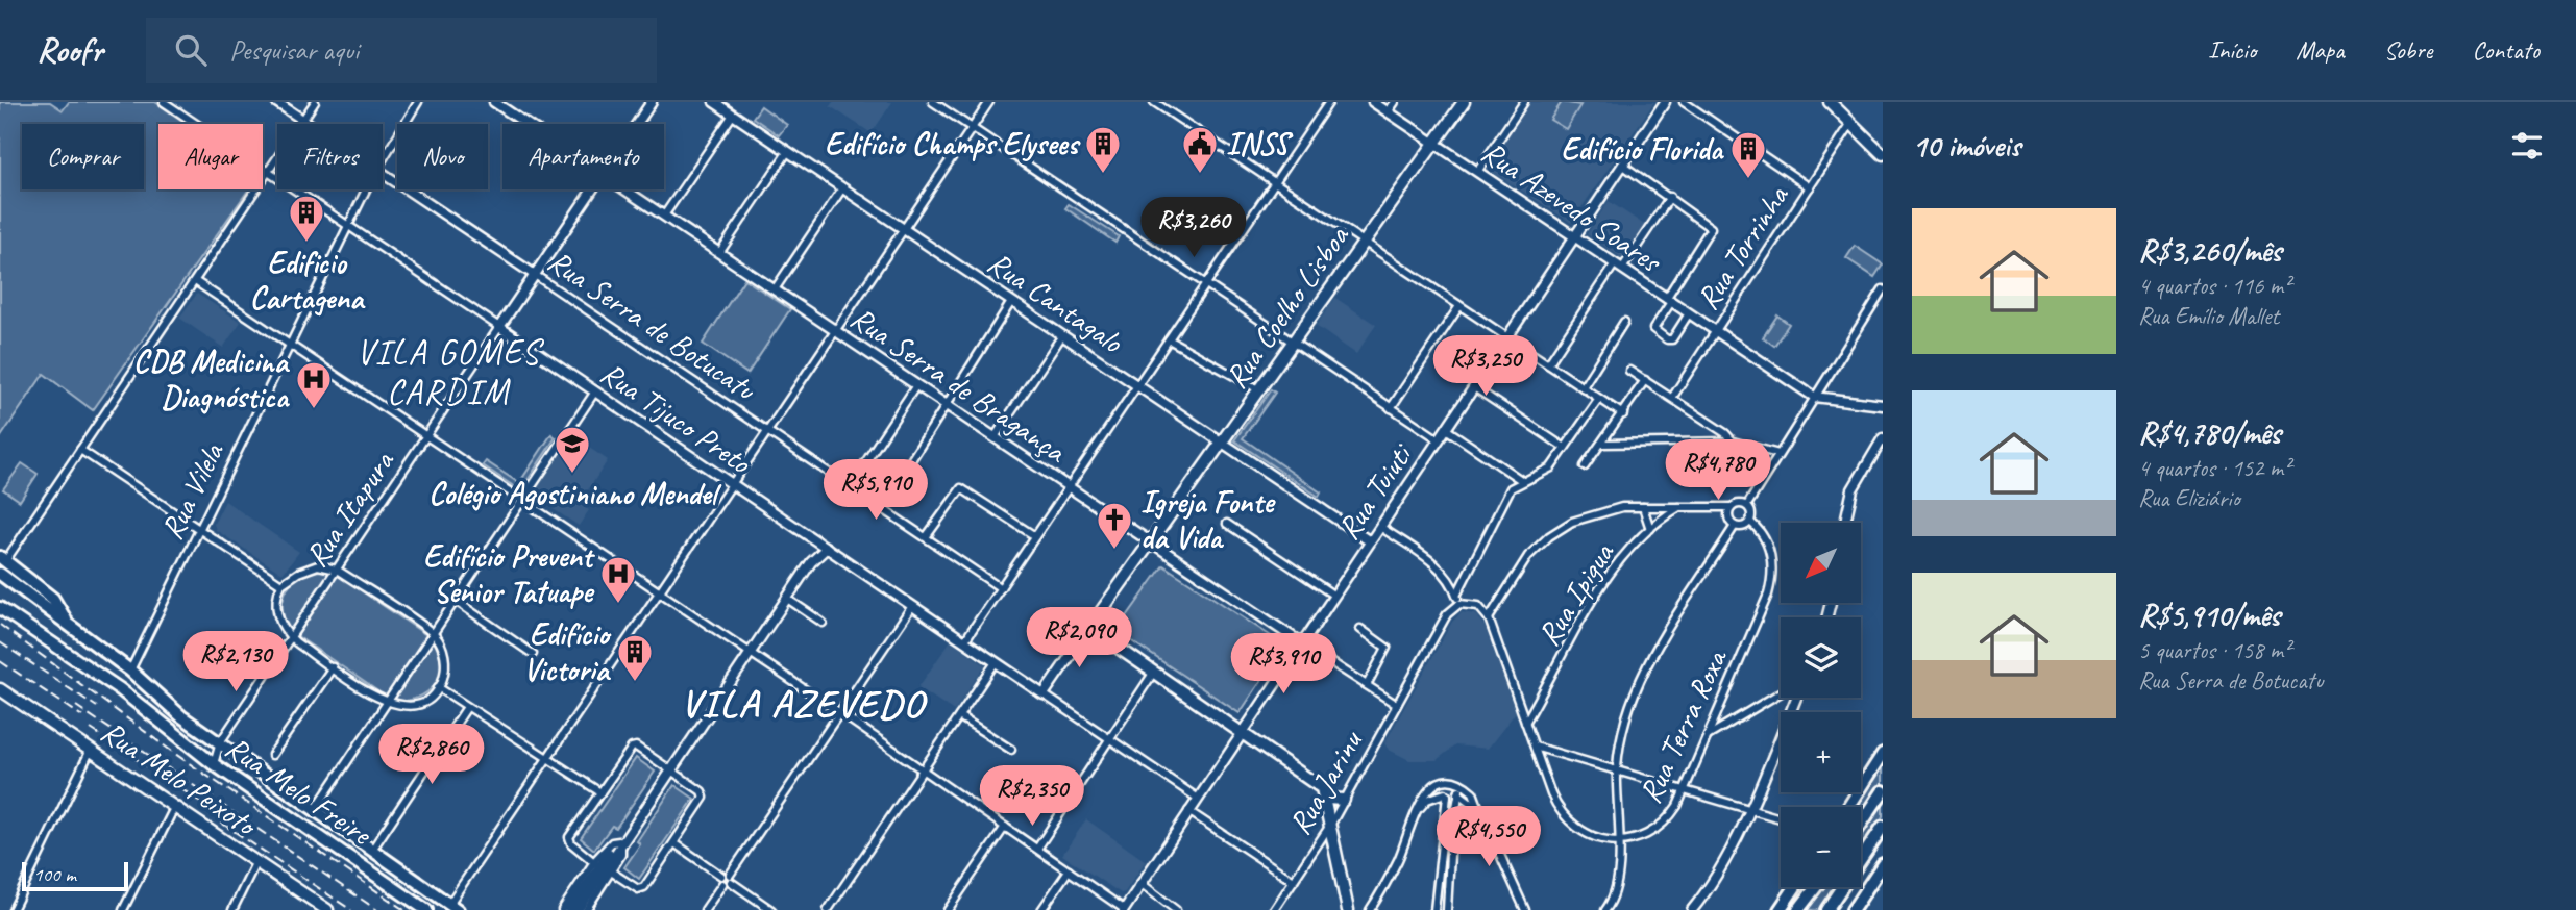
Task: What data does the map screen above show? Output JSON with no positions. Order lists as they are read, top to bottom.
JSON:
{
  "streets": {
    "highway": ["Rua Melo Freire"],
    "main road": ["Rua Coelho Lisboa", "Rua Melo Peixoto"],
    "street": [
      "Rua Azevedo Soares",
      "Rua Torrinha",
      "Rua Cantagalo",
      "Rua Serra de Botucatu",
      "Rua Serra de Bragança",
      "Rua Tijuco Preto",
      "Rua Vilela",
      "Rua Tuiuti",
      "Rua Itapura",
      "Rua Ipigua",
      "Rua Terra Roxa",
      "Rua Jarinu"
    ]
  },
  "crossings": [
    ["Rua Azevedo Soares", "Rua Torrinha"],
    ["Rua Azevedo Soares", "Rua Coelho Lisboa"],
    ["Rua Azevedo Soares", "Rua Tuiuti"],
    ["Rua Cantagalo", "Rua Coelho Lisboa"],
    ["Rua Cantagalo", "Rua Tuiuti"],
    ["Rua Coelho Lisboa", "Rua Serra de Bragança"],
    ["Rua Serra de Botucatu", "Rua Itapura"],
    ["Rua Serra de Bragança", "Rua Tuiuti"],
    ["Rua Serra de Bragança", "Rua Jarinu"],
    ["Rua Tijuco Preto", "Rua Vilela"],
    ["Rua Tijuco Preto", "Rua Tuiuti"],
    ["Rua Tijuco Preto", "Rua Itapura"],
    ["Rua Vilela", "Rua Melo Freire"],
    ["Rua Itapura", "Rua Melo Freire"]
  ],
  "districts": ["VILA GOMES CARDIM", "VILA AZEVEDO"],
  "places": {
    "building": [
      "Edifício Champs Elysees",
      "Edifício Florida",
      "Edificio Cartagena",
      "Edifício Victoria"
    ],
    "public building": ["INSS"],
    "hospital": ["CDB Medicina Diagnóstica", "Edifício Prevent Senior Tatuape"],
    "school or university": ["Colégio Agostiniano Mendel"],
    "church": ["Igreja Fonte da Vida"]
  },
  "scale_bar": "100 m",
  "north": "bottom left",
  "page": {
    "header": "Roofr",
    "search": "Pesquisar aqui",
    "nav": [
      "Início",
      "Mapa",
      "Sobre",
      "Contato"
    ],
    "heading": "10 imóveis",
    "chip": [
      "Comprar",
      "Alugar",
      "Filtros",
      "Novo",
      "Apartamento"
    ],
    "list": [
      {
        "name": "R$3,260/mês",
        "note": "4 quartos · 116 m² · Rua Emílio Mallet"
      },
      {
        "name": "R$4,780/mês",
        "note": "4 quartos · 152 m² · Rua Eliziário"
      },
      {
        "name": "R$5,910/mês",
        "note": "5 quartos · 158 m² · Rua Serra de Botucatu"
      }
    ],
    "price": [
      "R$3,260",
      "R$3,250",
      "R$4,780",
      "R$5,910",
      "R$2,090",
      "R$2,130",
      "R$3,910",
      "R$2,860",
      "R$2,350",
      "R$4,550"
    ],
    "map_buttons": ["+", "−"],
    "scale": "100 m"
  }
}
